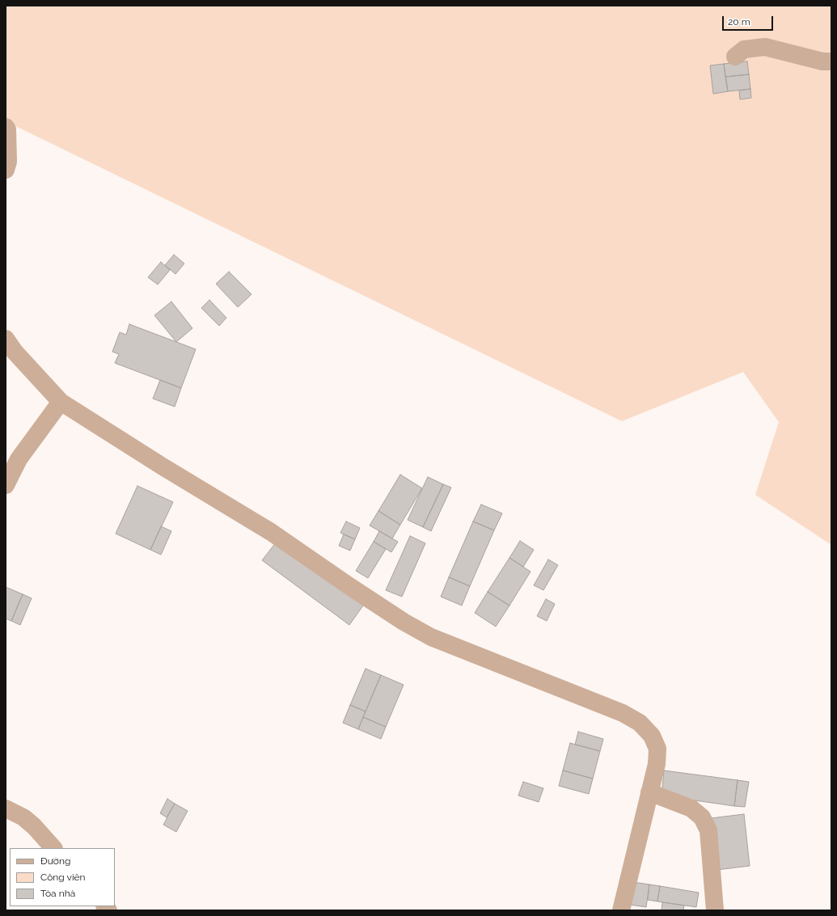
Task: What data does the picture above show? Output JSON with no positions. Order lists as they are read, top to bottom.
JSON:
{
  "legend": ["Đường", "Công viên", "Tòa nhà"],
  "scale_bar": "20 m"
}
